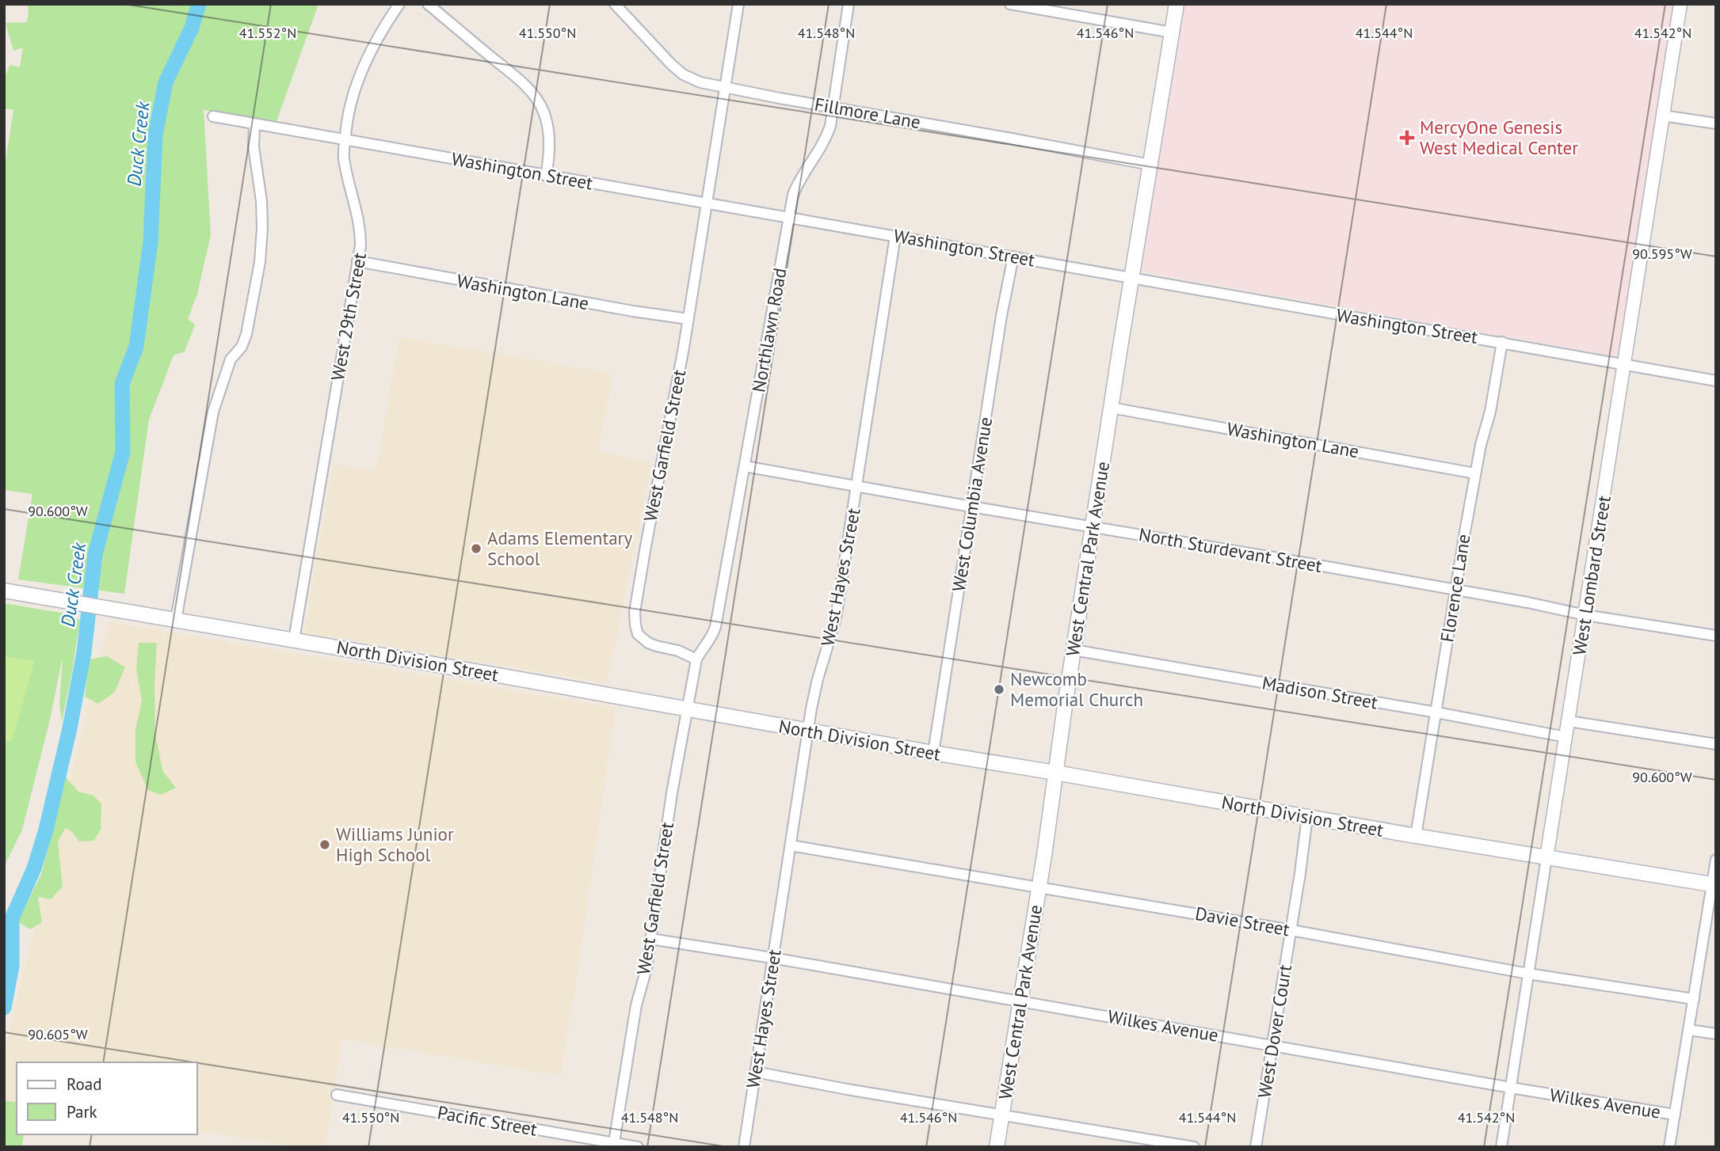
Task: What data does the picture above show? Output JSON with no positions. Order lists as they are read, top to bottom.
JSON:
{
  "streets": {
    "main road": ["West Central Park Avenue", "North Division Street"],
    "street": [
      "Fillmore Lane",
      "Washington Street",
      "Washington Lane",
      "West 29th Street",
      "Northlawn Road",
      "West Garfield Street",
      "West Columbia Avenue",
      "North Sturdevant Street",
      "West Lombard Street",
      "West Hayes Street",
      "Florence Lane",
      "Madison Street",
      "Davie Street",
      "Wilkes Avenue",
      "West Dover Court",
      "Pacific Street"
    ]
  },
  "crossings": [
    ["Fillmore Lane", "Northlawn Road"],
    ["Fillmore Lane", "West Garfield Street"],
    ["Fillmore Lane", "West Central Park Avenue"],
    ["Washington Street", "West 29th Street"],
    ["Washington Street", "Northlawn Road"],
    ["Washington Street", "West Garfield Street"],
    ["Washington Street", "West Columbia Avenue"],
    ["Washington Street", "West Central Park Avenue"],
    ["Washington Street", "West Lombard Street"],
    ["Washington Street", "West Hayes Street"],
    ["Washington Street", "Florence Lane"],
    ["Washington Lane", "West 29th Street"],
    ["Washington Lane", "West Garfield Street"],
    ["Washington Lane", "West Central Park Avenue"],
    ["Washington Lane", "Florence Lane"],
    ["West 29th Street", "North Division Street"],
    ["Northlawn Road", "West Garfield Street"],
    ["Northlawn Road", "North Sturdevant Street"],
    ["West Garfield Street", "North Division Street"],
    ["West Garfield Street", "Wilkes Avenue"],
    ["West Garfield Street", "Pacific Street"],
    ["West Columbia Avenue", "North Sturdevant Street"],
    ["West Columbia Avenue", "North Division Street"],
    ["North Sturdevant Street", "West Central Park Avenue"],
    ["North Sturdevant Street", "West Lombard Street"],
    ["North Sturdevant Street", "West Hayes Street"],
    ["North Sturdevant Street", "Florence Lane"],
    ["West Central Park Avenue", "North Division Street"],
    ["West Central Park Avenue", "Madison Street"],
    ["West Central Park Avenue", "Davie Street"],
    ["West Central Park Avenue", "Wilkes Avenue"],
    ["West Lombard Street", "North Division Street"],
    ["West Lombard Street", "Madison Street"],
    ["West Lombard Street", "Davie Street"],
    ["West Lombard Street", "Wilkes Avenue"],
    ["West Hayes Street", "North Division Street"],
    ["West Hayes Street", "Davie Street"],
    ["West Hayes Street", "Wilkes Avenue"],
    ["Florence Lane", "North Division Street"],
    ["Florence Lane", "Madison Street"],
    ["North Division Street", "West Dover Court"],
    ["Davie Street", "West Dover Court"],
    ["Wilkes Avenue", "West Dover Court"]
  ],
  "water": ["Duck Creek"],
  "places": {
    "health": ["MercyOne Genesis West Medical Center"],
    "other": ["Adams Elementary School", "Newcomb Memorial Church", "Williams Junior High School"]
  },
  "legend": ["Road", "Park"],
  "coordinates": [
    "41.552°N",
    "41.550°N",
    "41.548°N",
    "41.546°N",
    "41.544°N",
    "41.542°N",
    "90.595°W",
    "90.600°W",
    "90.605°W"
  ]
}
